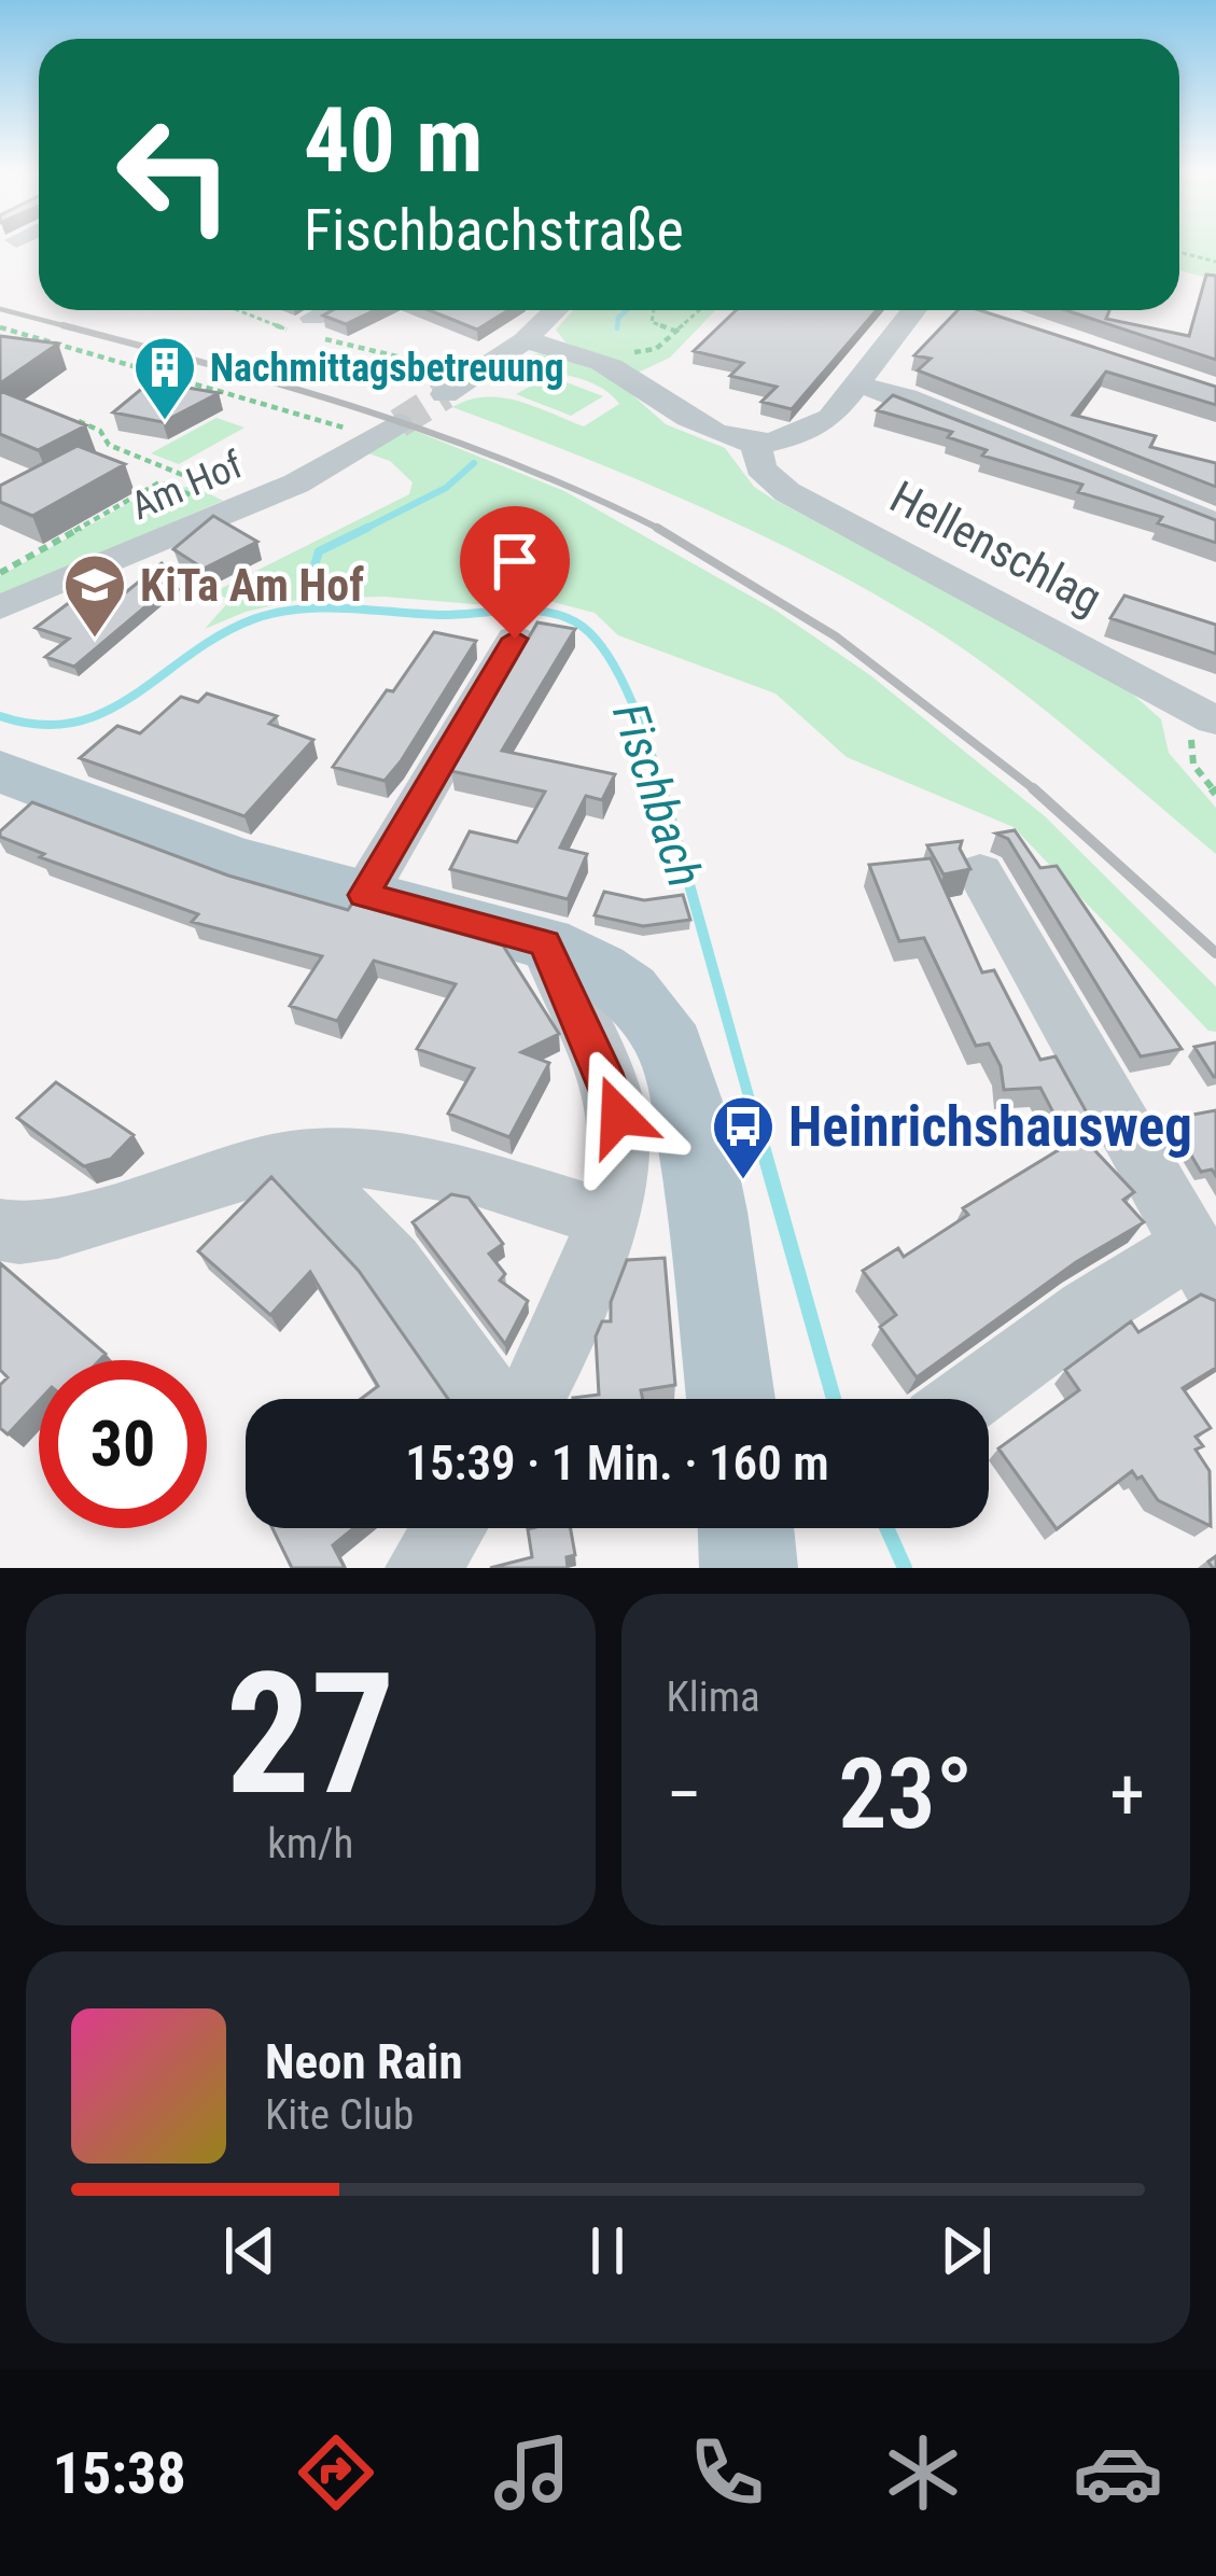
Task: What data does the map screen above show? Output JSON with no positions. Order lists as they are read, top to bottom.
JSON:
{
  "streets": {
    "street": ["Am Hof", "Hellenschlag"]
  },
  "water": ["Fischbach"],
  "places": {
    "building": ["Nachmittagsbetreuung"],
    "school or university": ["KiTa Am Hof"],
    "bus stop": ["Heinrichshausweg"]
  },
  "page": {
    "turn": ["40 m", "Fischbachstraße"],
    "limit": "30",
    "trip": "15:39 · 1 Min. · 160 m",
    "tile": [
      ["27", "km/h"],
      "Klima"
    ],
    "heat": ["−", "23°", "+"],
    "song": ["Neon Rain", "Kite Club"],
    "tabs": "15:38"
  }
}
